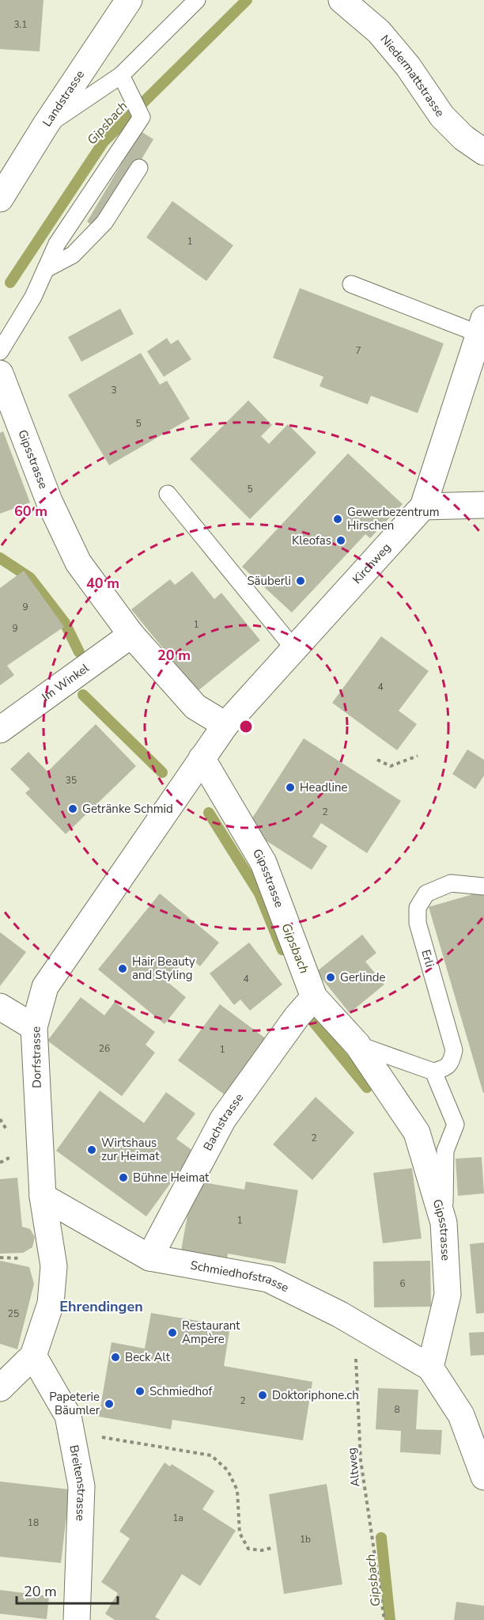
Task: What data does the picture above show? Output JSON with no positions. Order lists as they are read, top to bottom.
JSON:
{
  "streets": {
    "street": [
      "Niedermattstrasse",
      "Landstrasse",
      "Gipsstrasse",
      "Kirchweg",
      "Im Winkel",
      "Dorfstrasse",
      "Bachstrasse",
      "Schmiedhofstrasse",
      "Breitenstrasse"
    ],
    "lane": ["Erli"],
    "path": ["Altweg"]
  },
  "crossings": [
    ["Gipsstrasse", "Kirchweg"],
    ["Gipsstrasse", "Im Winkel"],
    ["Gipsstrasse", "Dorfstrasse"],
    ["Gipsstrasse", "Bachstrasse"],
    ["Gipsstrasse", "Schmiedhofstrasse"],
    ["Dorfstrasse", "Schmiedhofstrasse"],
    ["Dorfstrasse", "Breitenstrasse"],
    ["Bachstrasse", "Schmiedhofstrasse"],
    ["Schmiedhofstrasse", "Altweg"]
  ],
  "districts": ["Ehrendingen"],
  "water": ["Gipsbach"],
  "places": [
    "Gewerbezentrum Hirschen",
    "Kleofas",
    "Säuberli",
    "Headline",
    "Getränke Schmid",
    "Hair Beauty and Styling",
    "Gerlinde",
    "Wirtshaus zur Heimat",
    "Bühne Heimat",
    "Restaurant Ampère",
    "Beck Alt",
    "Schmiedhof",
    "Doktoriphone.ch",
    "Papeterie Bäumler"
  ],
  "house_numbers": [
    "3.1",
    "1",
    "7",
    "3",
    "5",
    "5",
    "9",
    "1",
    "9",
    "4",
    "35",
    "2",
    "4",
    "26",
    "1",
    "2",
    "1",
    "6",
    "25",
    "2",
    "8",
    "1a",
    "18",
    "1b"
  ],
  "scale_bar": "20 m",
  "rings": ["60 m", "40 m", "20 m"]
}
